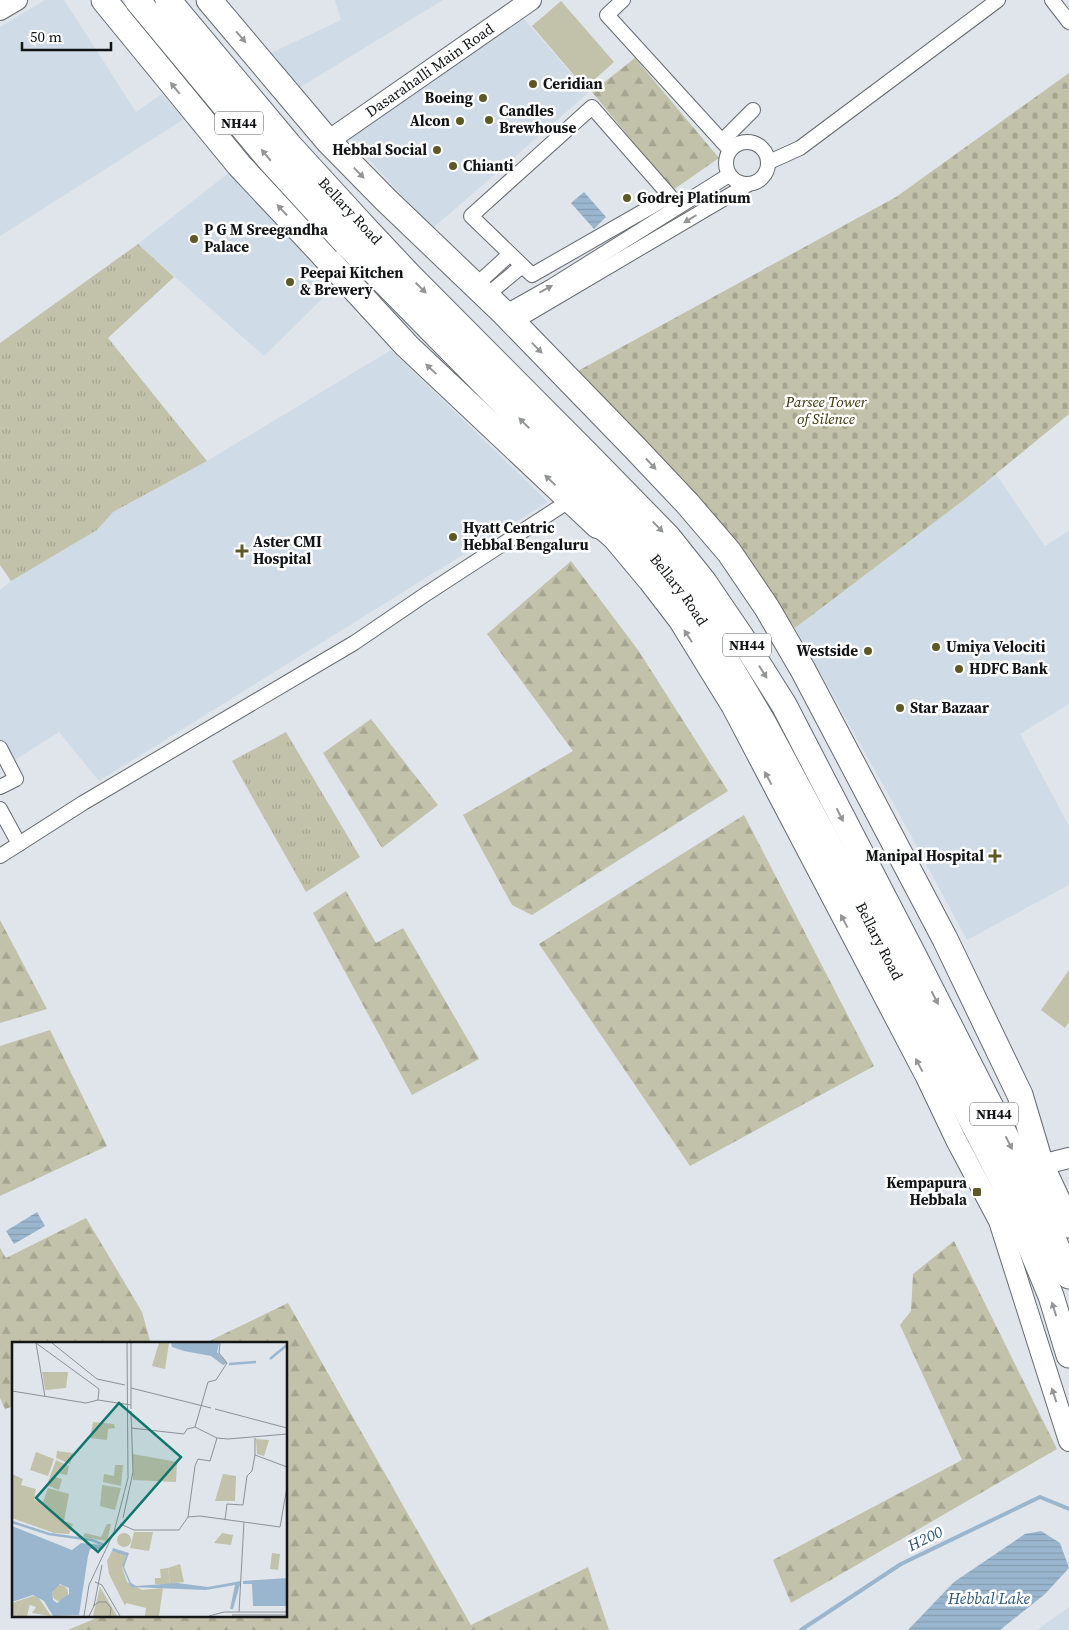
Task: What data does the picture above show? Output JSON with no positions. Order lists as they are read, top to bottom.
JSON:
{
  "streets": {
    "highway": ["NH44", "Bellary Road"],
    "street": ["Dasarahalli Main Road"]
  },
  "water": ["H200", "Hebbal Lake"],
  "parks": ["Parsee Tower of Silence"],
  "places": {
    "other": [
      "Ceridian",
      "Boeing",
      "Candles Brewhouse",
      "Alcon",
      "Hebbal Social",
      "Chianti",
      "Godrej Platinum",
      "P G M Sreegandha Palace",
      "Peepai Kitchen & Brewery",
      "Hyatt Centric Hebbal Bengaluru",
      "Umiya Velociti",
      "Westside",
      "HDFC Bank",
      "Star Bazaar"
    ],
    "health": ["Aster CMI Hospital", "Manipal Hospital"],
    "transit": ["Kempapura Hebbala"]
  },
  "scale_bar": "50 m"
}
